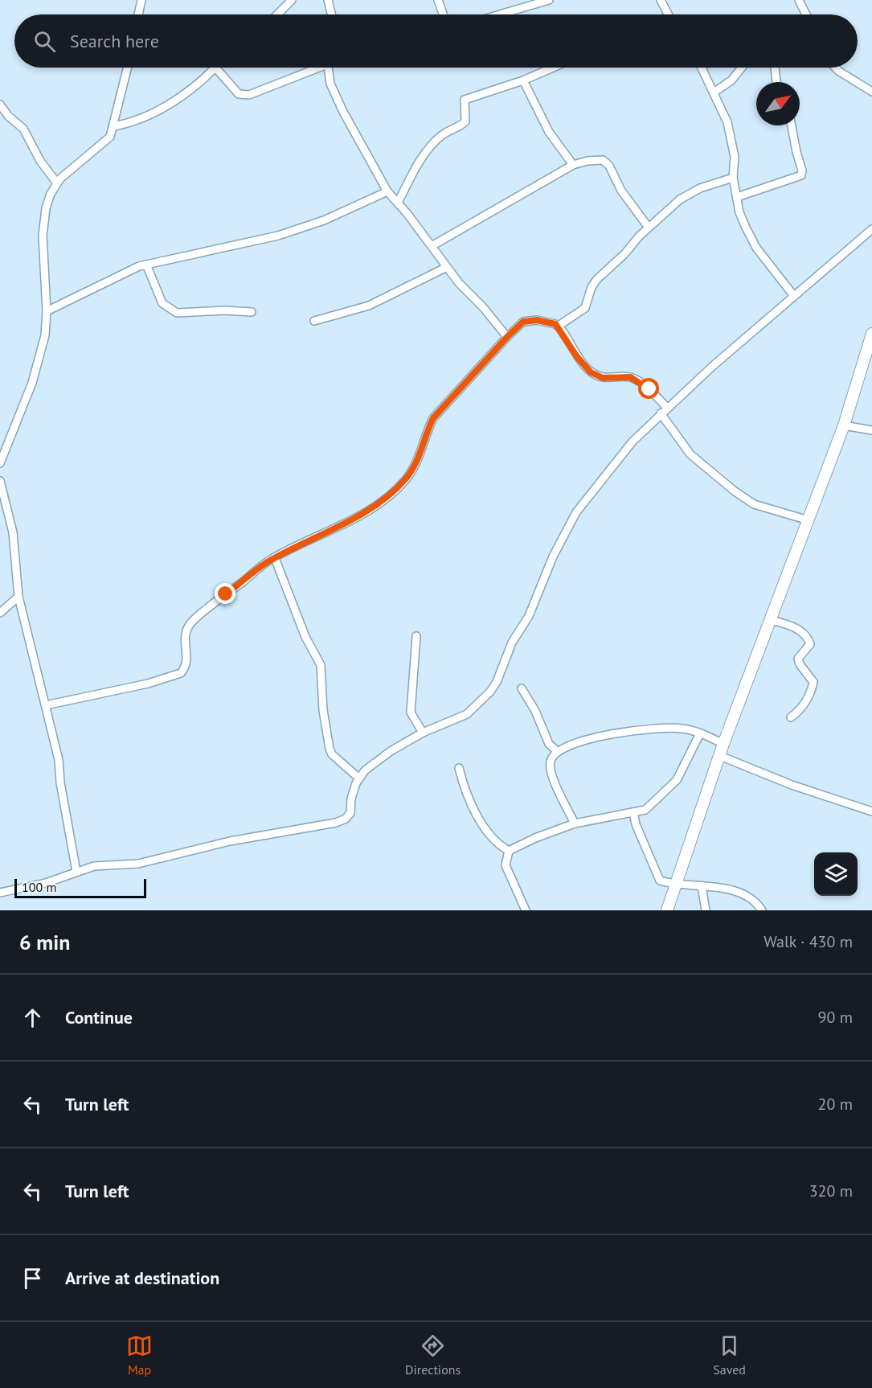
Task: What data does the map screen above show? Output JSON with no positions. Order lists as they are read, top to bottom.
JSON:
{
  "scale_bar": "100 m",
  "north": "top right",
  "page": {
    "search": "Search here",
    "scale": "100 m",
    "heading": ["6 min", "Walk · 430 m"],
    "list": [
      ["Continue", "90 m"],
      ["Turn left", "20 m"],
      ["Turn left", "320 m"],
      "Arrive at destination"
    ],
    "nav": ["Map", "Directions", "Saved"]
  }
}
